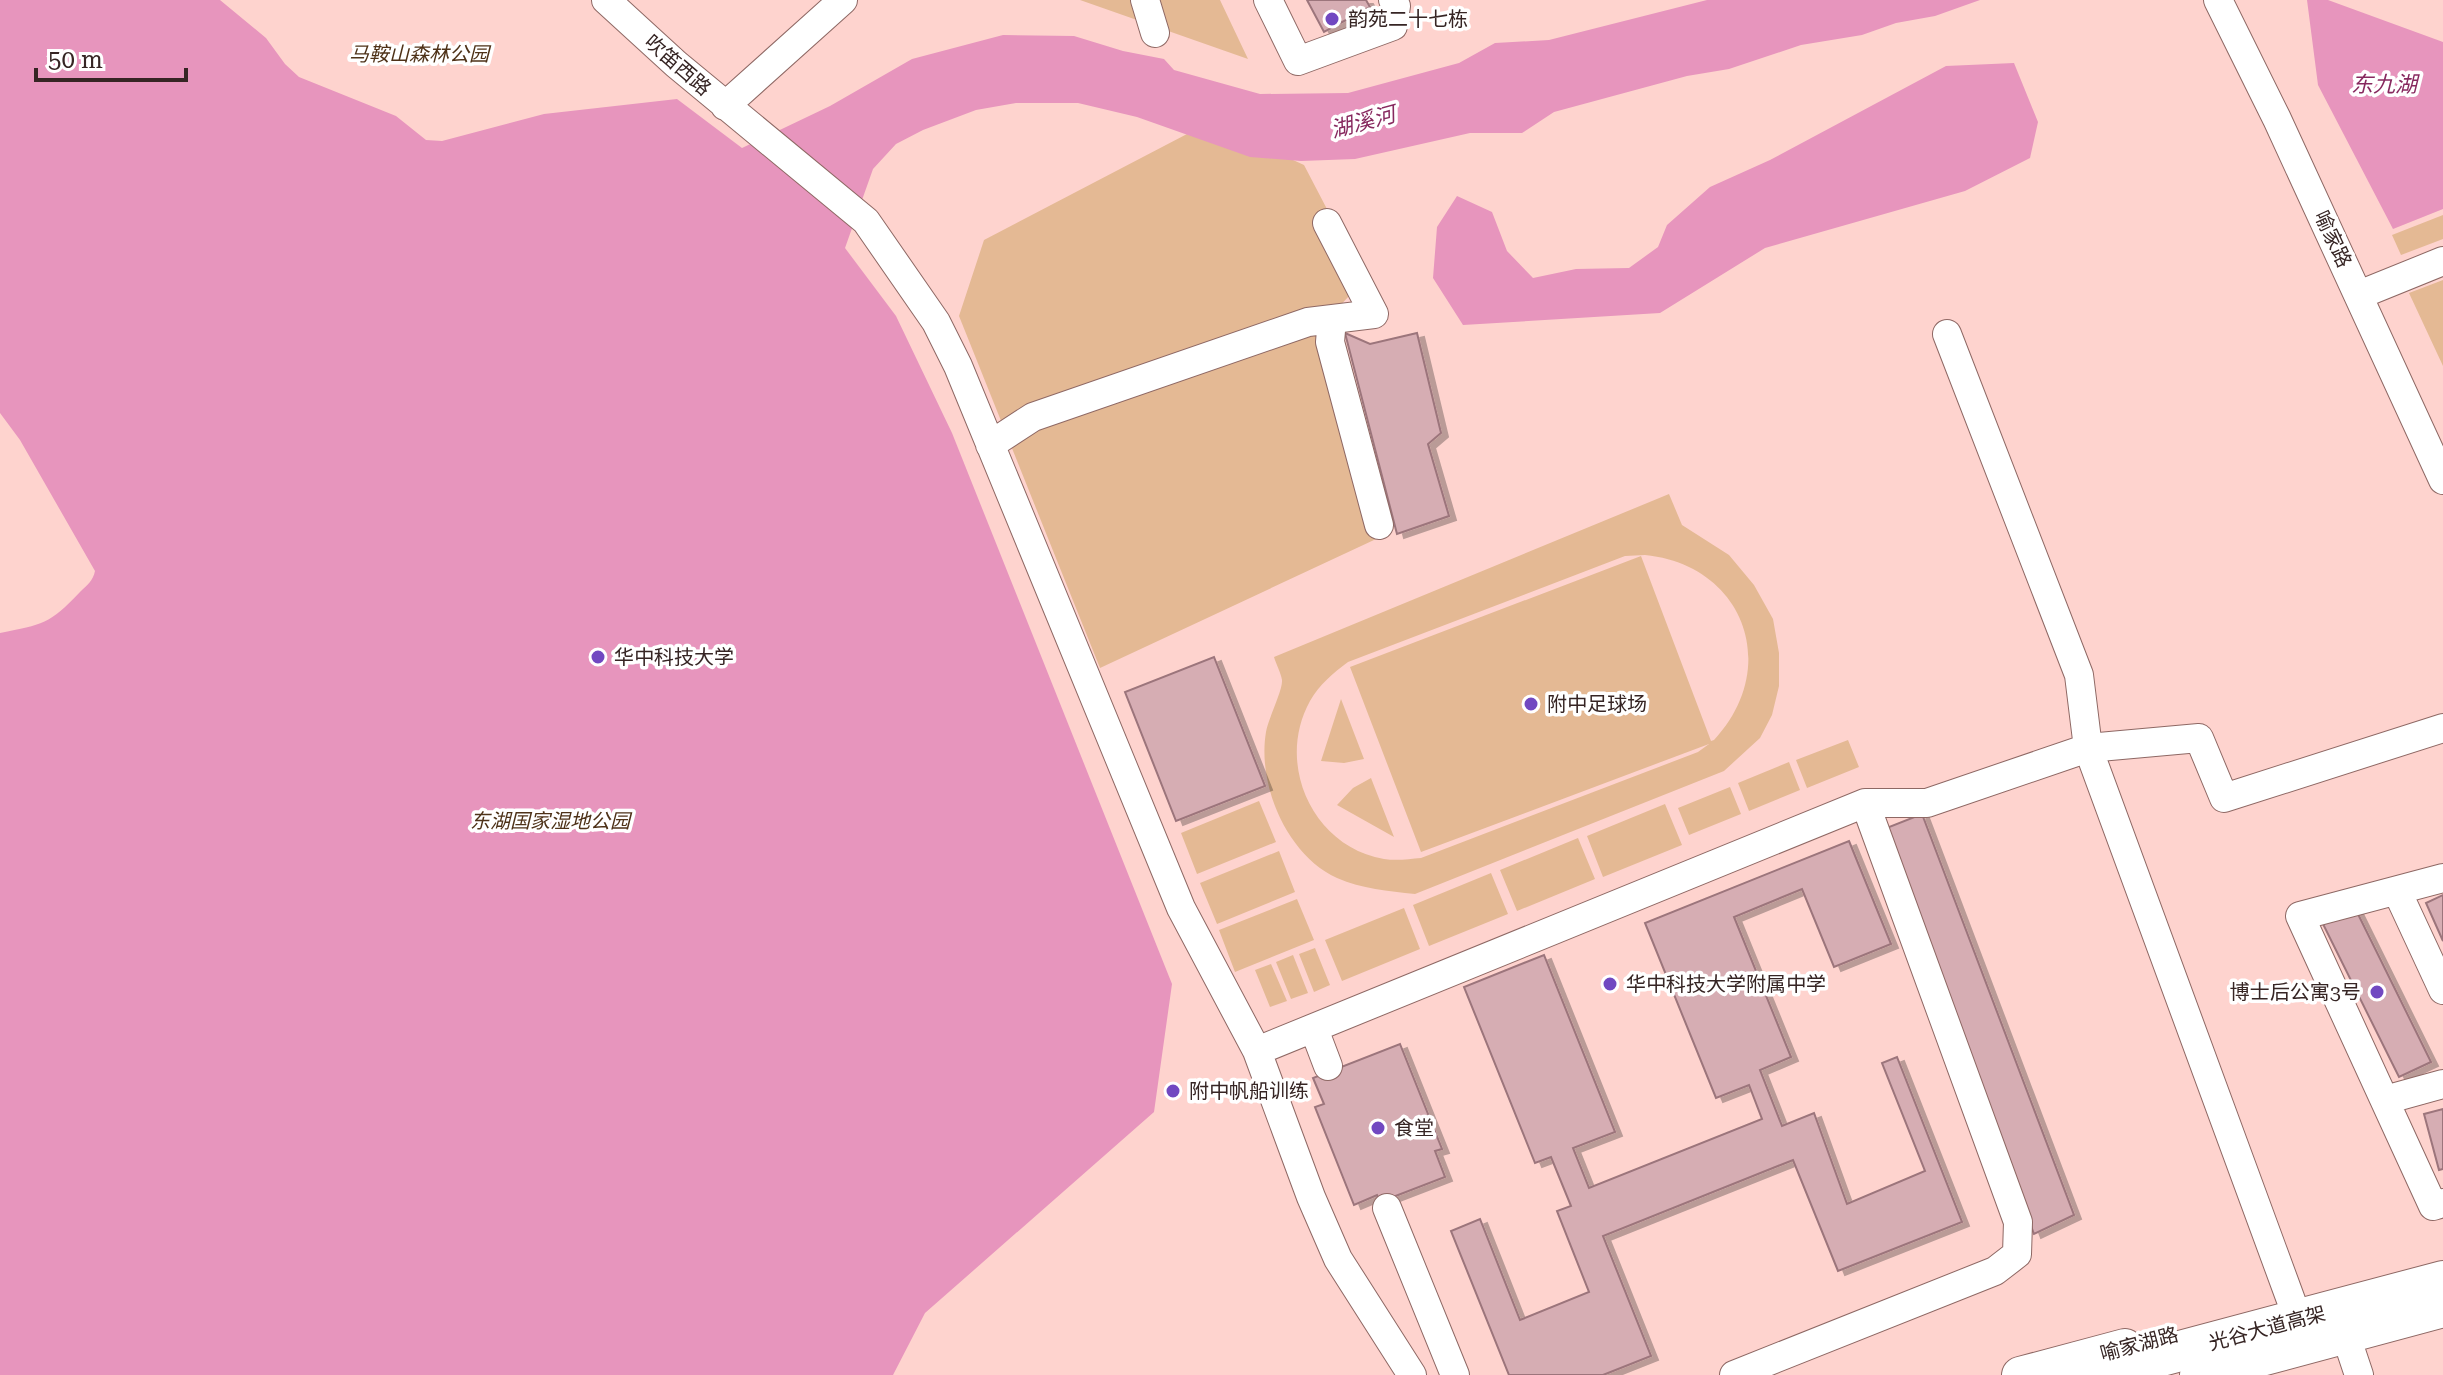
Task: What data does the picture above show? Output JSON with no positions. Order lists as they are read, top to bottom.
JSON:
{
  "streets": {
    "highway": ["光谷大道高架"],
    "main road": ["喻家湖路"],
    "street": ["吹笛西路", "喻家路"]
  },
  "water": ["东九湖", "湖溪河"],
  "parks": ["马鞍山森林公园", "东湖国家湿地公园"],
  "places": [
    "韵苑二十七栋",
    "华中科技大学",
    "附中足球场",
    "华中科技大学附属中学",
    "博士后公寓3号",
    "附中帆船训练",
    "食堂"
  ],
  "scale_bar": "50 m"
}
